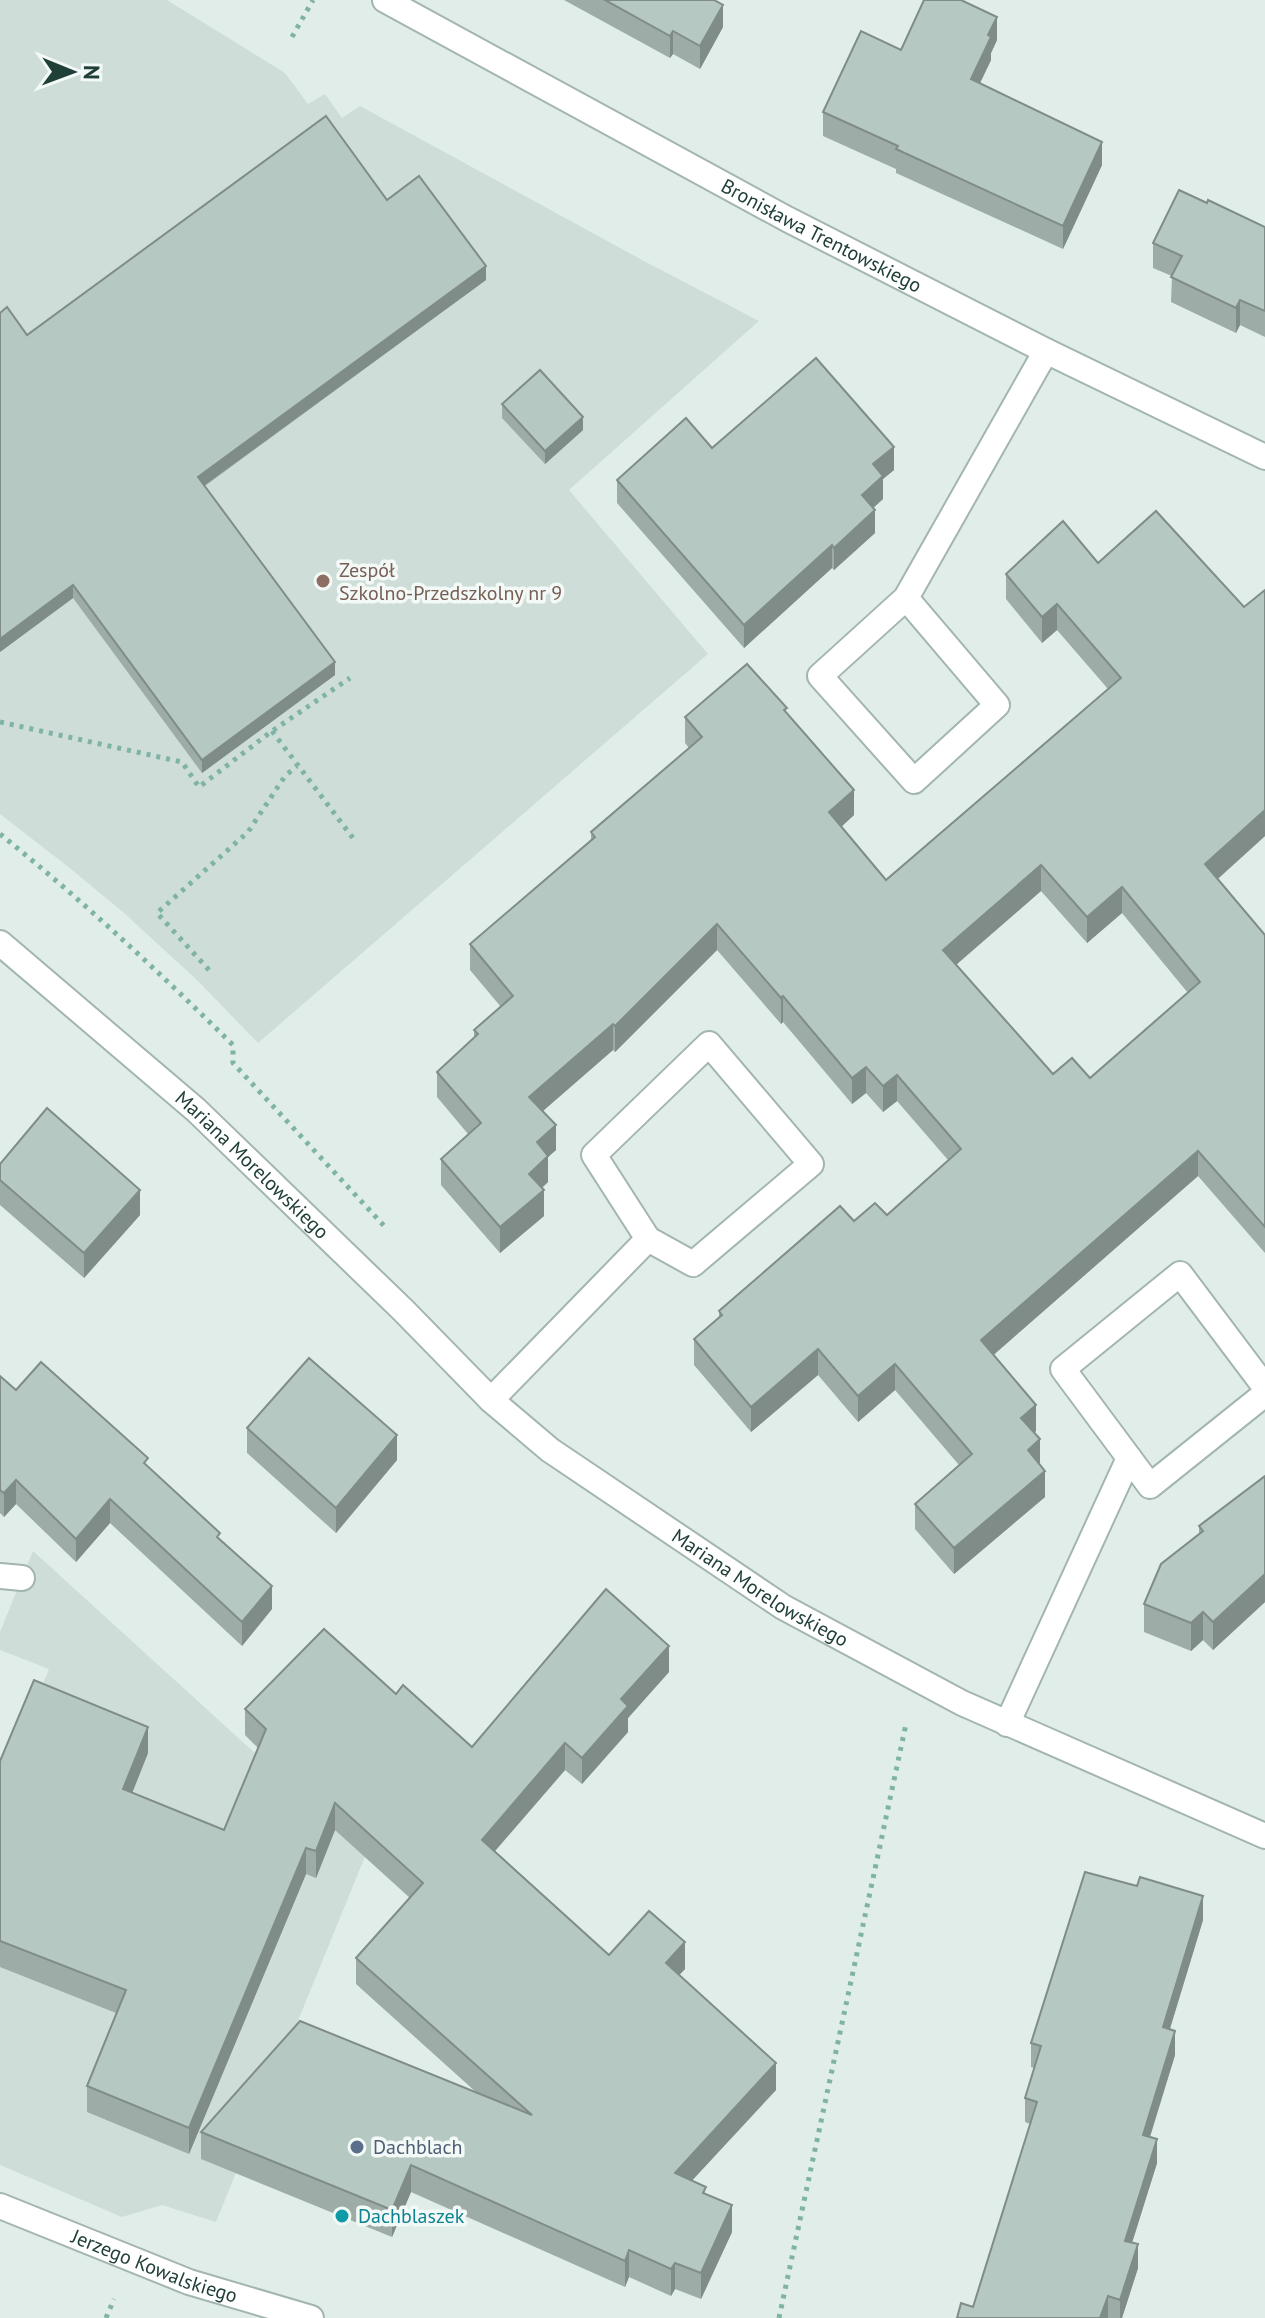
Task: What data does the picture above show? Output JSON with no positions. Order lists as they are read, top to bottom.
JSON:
{
  "streets": {
    "street": ["Bronisława Trentowskiego", "Mariana Morelowskiego", "Jerzego Kowalskiego"]
  },
  "places": ["Zespół Szkolno-Przedszkolny nr 9", "Dachblach", "Dachblaszek"],
  "north": "right"
}
